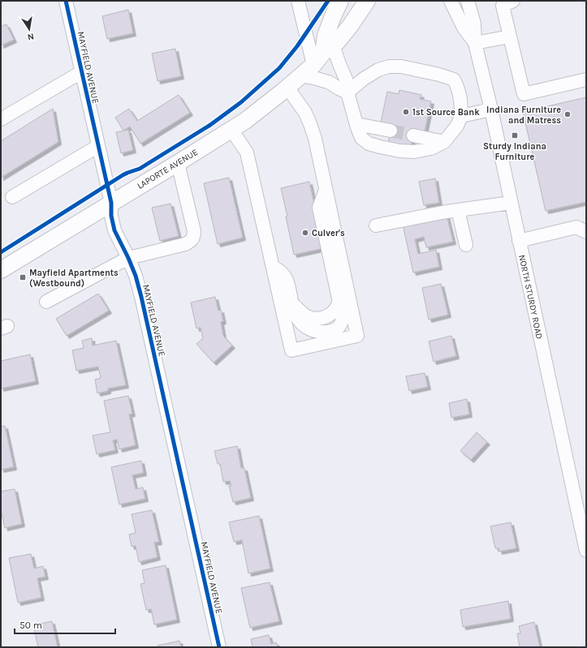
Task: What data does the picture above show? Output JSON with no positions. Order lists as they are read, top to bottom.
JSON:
{
  "streets": {
    "main road": ["LAPORTE AVENUE"],
    "street": ["MAYFIELD AVENUE", "NORTH STURDY ROAD"]
  },
  "crossings": [
    ["MAYFIELD AVENUE", "LAPORTE AVENUE"]
  ],
  "places": {
    "other": ["1st Source Bank", "Indiana Furniture and Matress", "Culver's"],
    "transit": ["Sturdy Indiana Furniture", "Mayfield Apartments (Westbound)"]
  },
  "scale_bar": "50 m",
  "north": "bottom"
}
